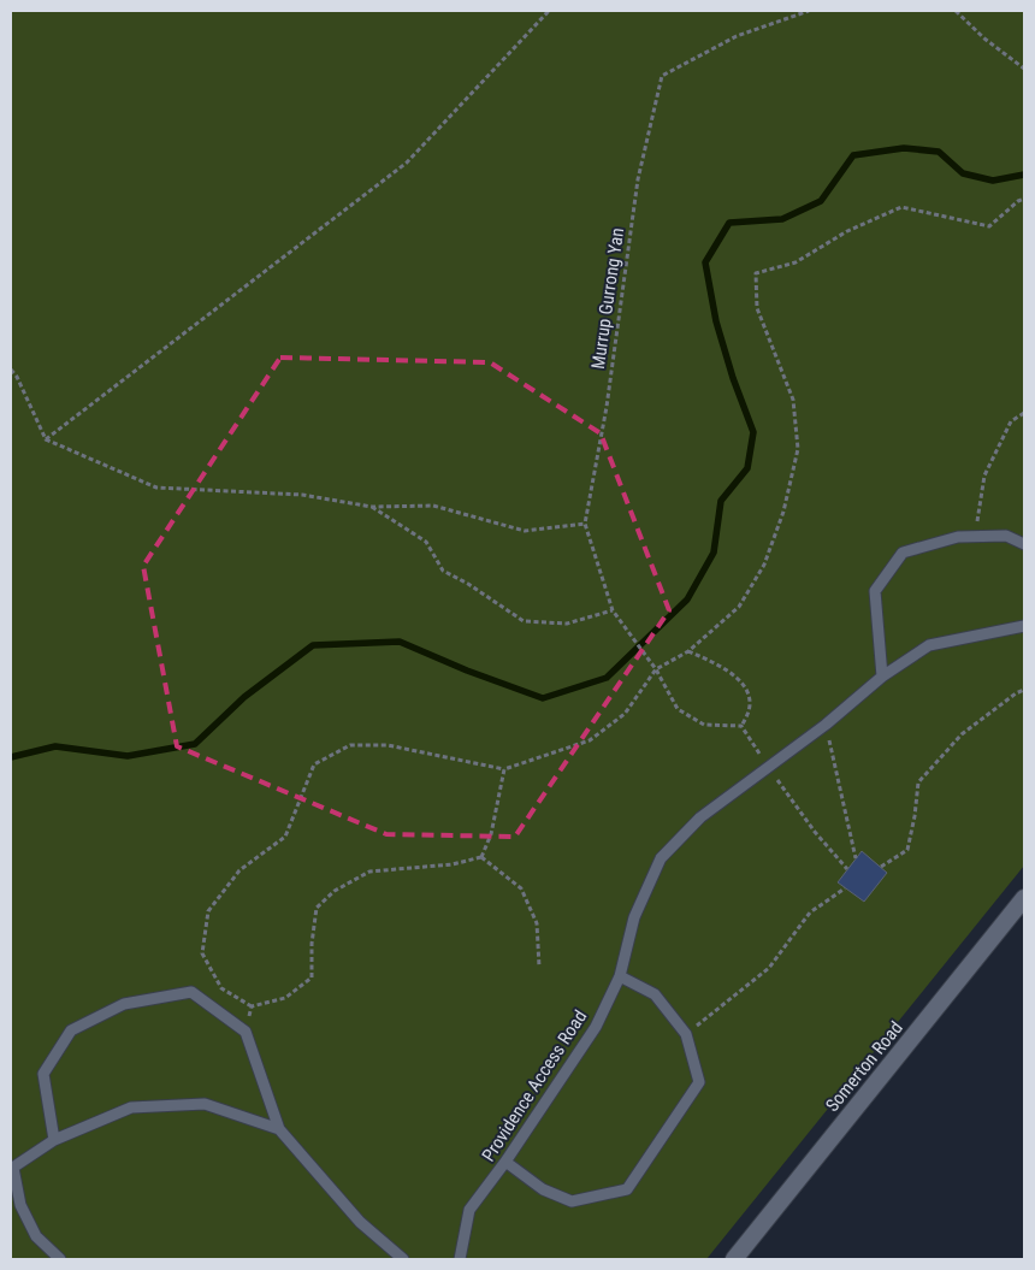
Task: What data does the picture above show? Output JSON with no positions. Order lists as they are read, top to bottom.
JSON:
{
  "streets": {
    "main road": ["Somerton Road"],
    "lane": ["Providence Access Road"],
    "path": ["Murrup Gurrong Yan"]
  }
}
